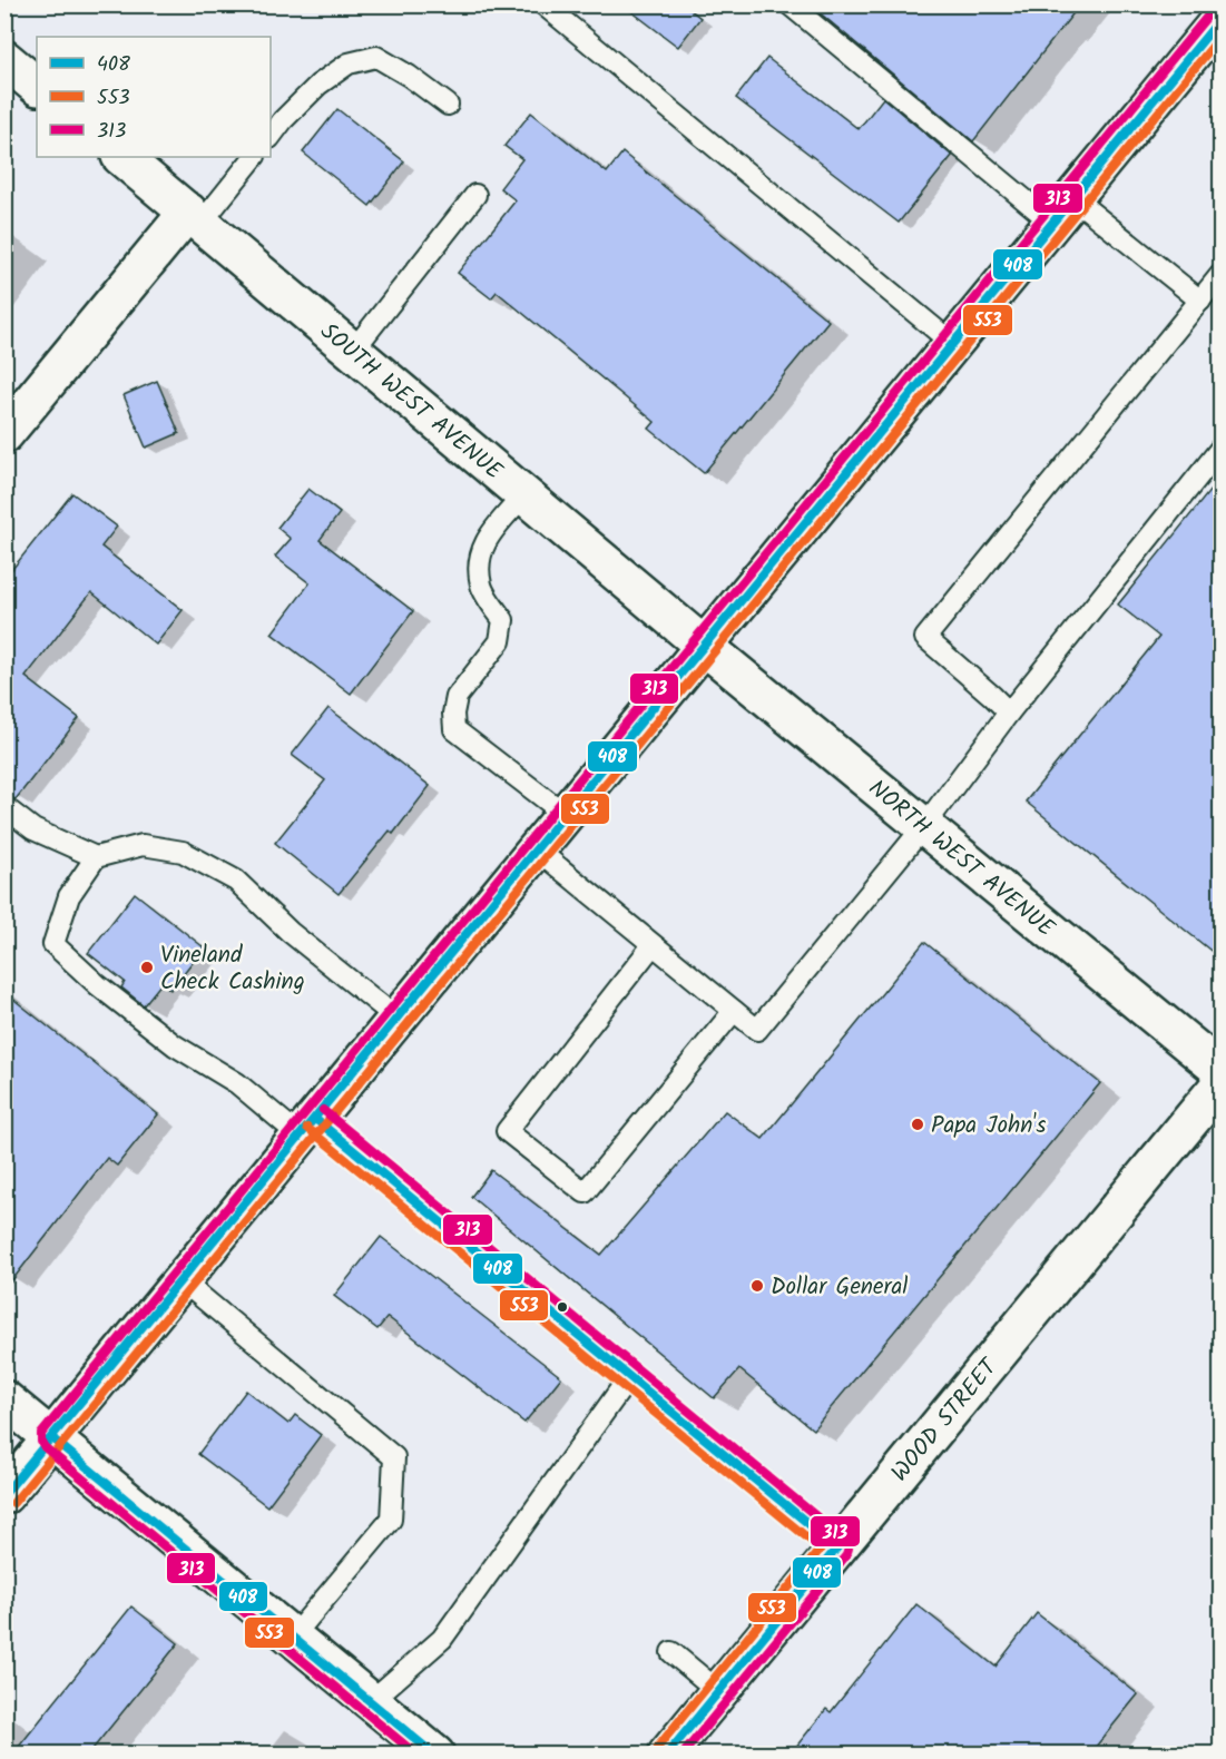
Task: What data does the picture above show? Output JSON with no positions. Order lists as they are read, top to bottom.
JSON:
{
  "streets": {
    "street": ["SOUTH WEST AVENUE", "NORTH WEST AVENUE", "WOOD STREET"]
  },
  "crossings": [
    ["SOUTH WEST AVENUE", "NORTH WEST AVENUE"]
  ],
  "places": ["Vineland Check Cashing", "Papa John's", "Dollar General"],
  "lines": ["transit line 313", "transit line 408", "transit line 553"],
  "legend": ["408", "553", "313"]
}
